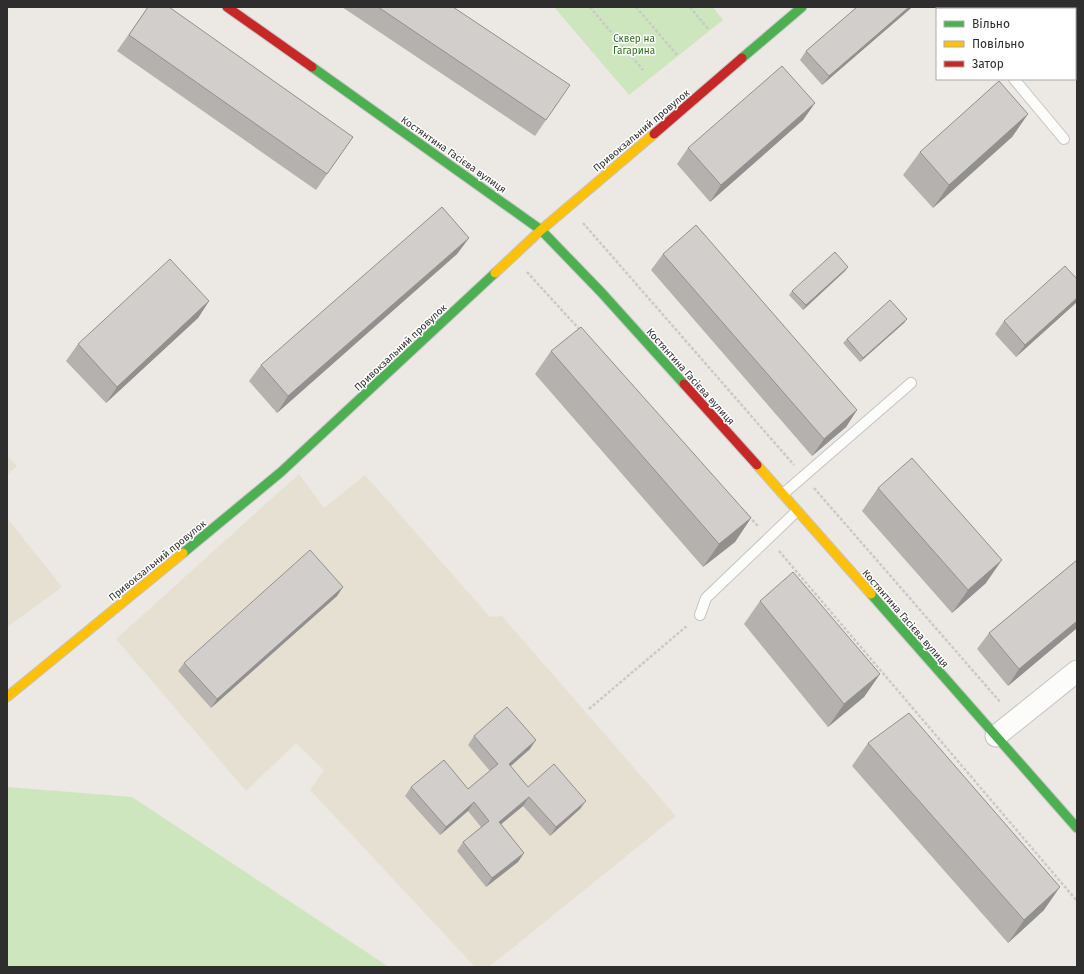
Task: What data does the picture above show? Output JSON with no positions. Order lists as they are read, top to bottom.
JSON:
{
  "streets": {
    "street": ["Привокзальний провулок", "Костянтина Гасієва вулиця"]
  },
  "crossings": [
    ["Привокзальний провулок", "Костянтина Гасієва вулиця"]
  ],
  "parks": ["Сквер на Гагарина"],
  "legend": ["Вільно", "Повільно", "Затор"]
}
